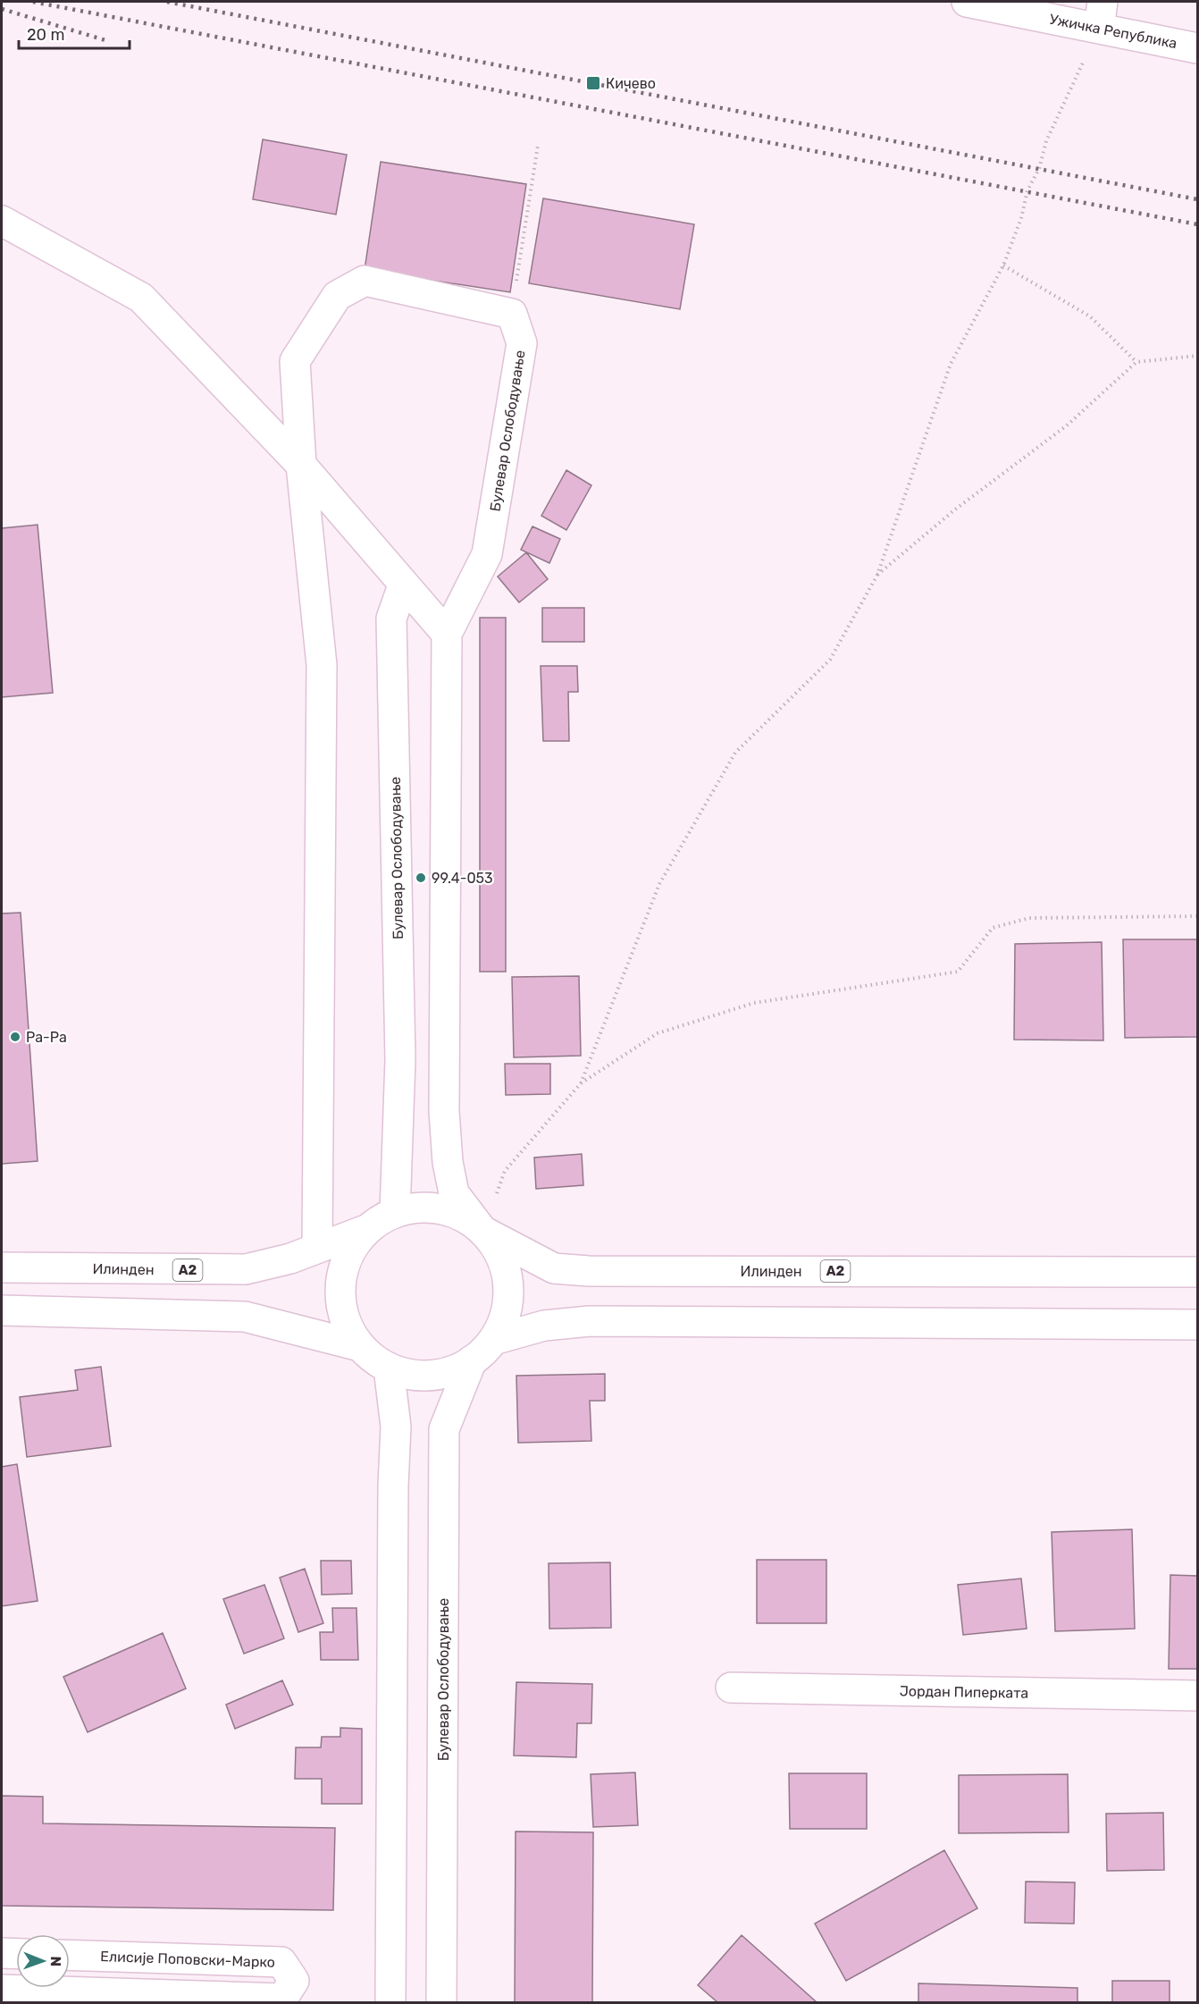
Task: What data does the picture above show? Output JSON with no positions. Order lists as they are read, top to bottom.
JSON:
{
  "streets": {
    "street": [
      "Ужичка Република",
      "Булевар Ослободување",
      "Илинден",
      "A2",
      "Јордан Пиперката",
      "Елисије Поповски-Марко"
    ]
  },
  "crossings": [
    ["Булевар Ослободување", "Илинден"]
  ],
  "places": {
    "transit": ["Кичево"],
    "other": ["99.4-053", "Ра-Ра"]
  },
  "scale_bar": "20 m",
  "north": "right"
}
